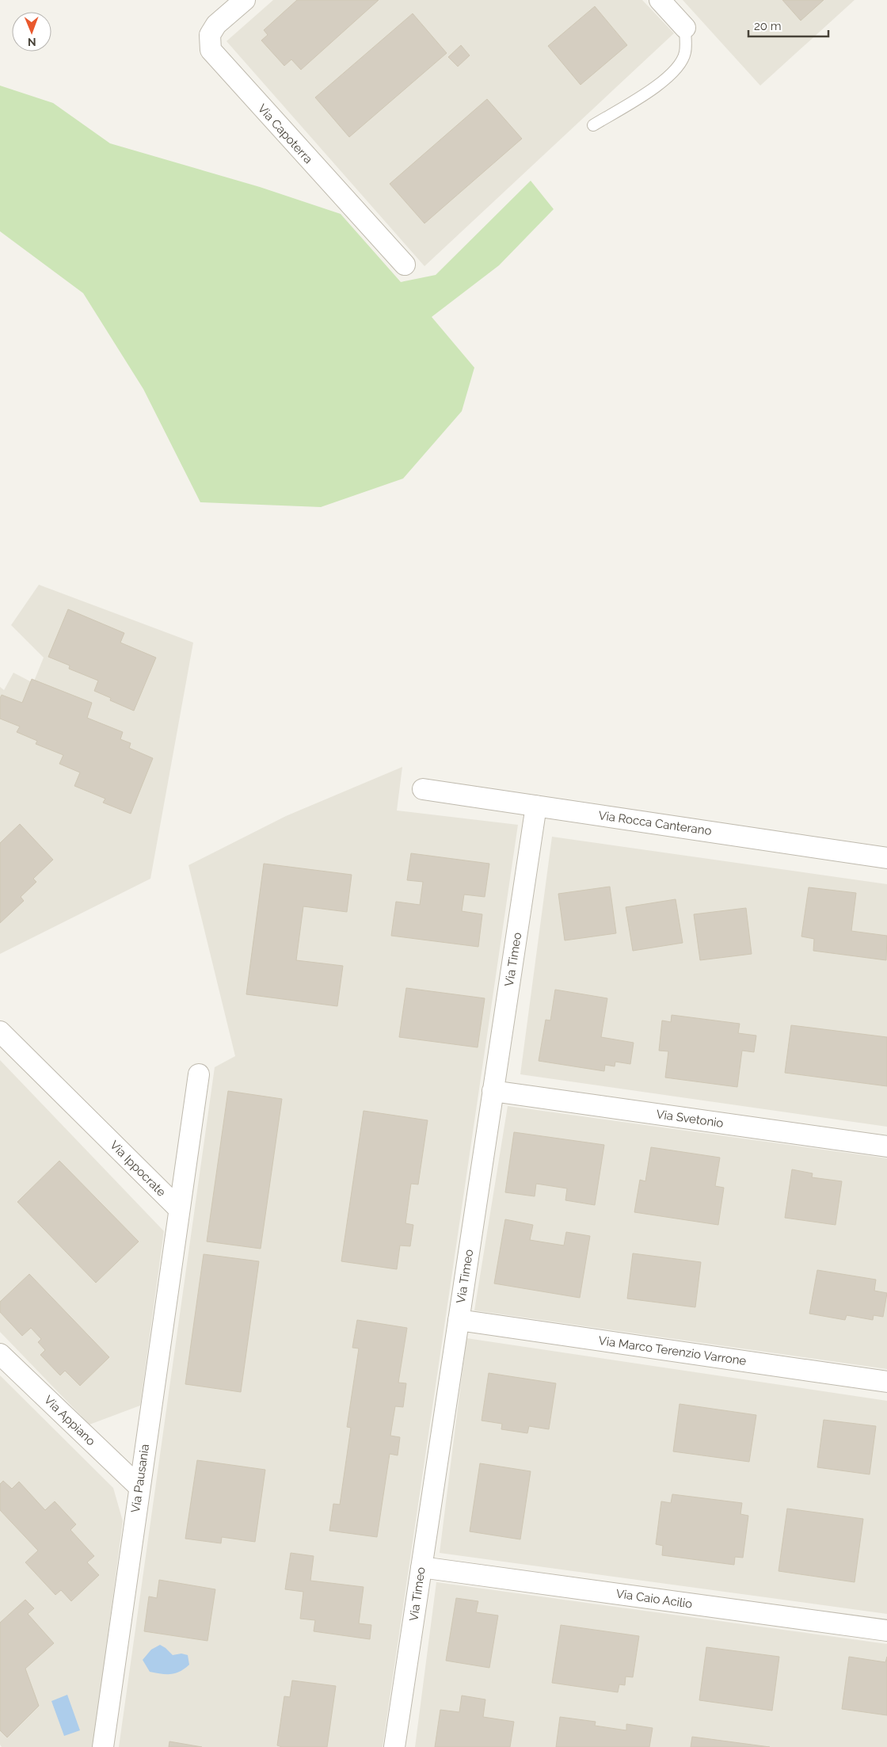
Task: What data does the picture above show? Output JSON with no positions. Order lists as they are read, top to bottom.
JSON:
{
  "streets": {
    "street": [
      "Via Capoterra",
      "Via Rocca Canterano",
      "Via Timeo",
      "Via Svetonio",
      "Via Ippocrate",
      "Via Marco Terenzio Varrone",
      "Via Appiano",
      "Via Pausania",
      "Via Caio Acilio"
    ]
  },
  "crossings": [
    ["Via Rocca Canterano", "Via Timeo"],
    ["Via Timeo", "Via Svetonio"],
    ["Via Timeo", "Via Marco Terenzio Varrone"],
    ["Via Timeo", "Via Caio Acilio"],
    ["Via Ippocrate", "Via Pausania"],
    ["Via Appiano", "Via Pausania"]
  ],
  "scale_bar": "20 m",
  "north": "bottom"
}
